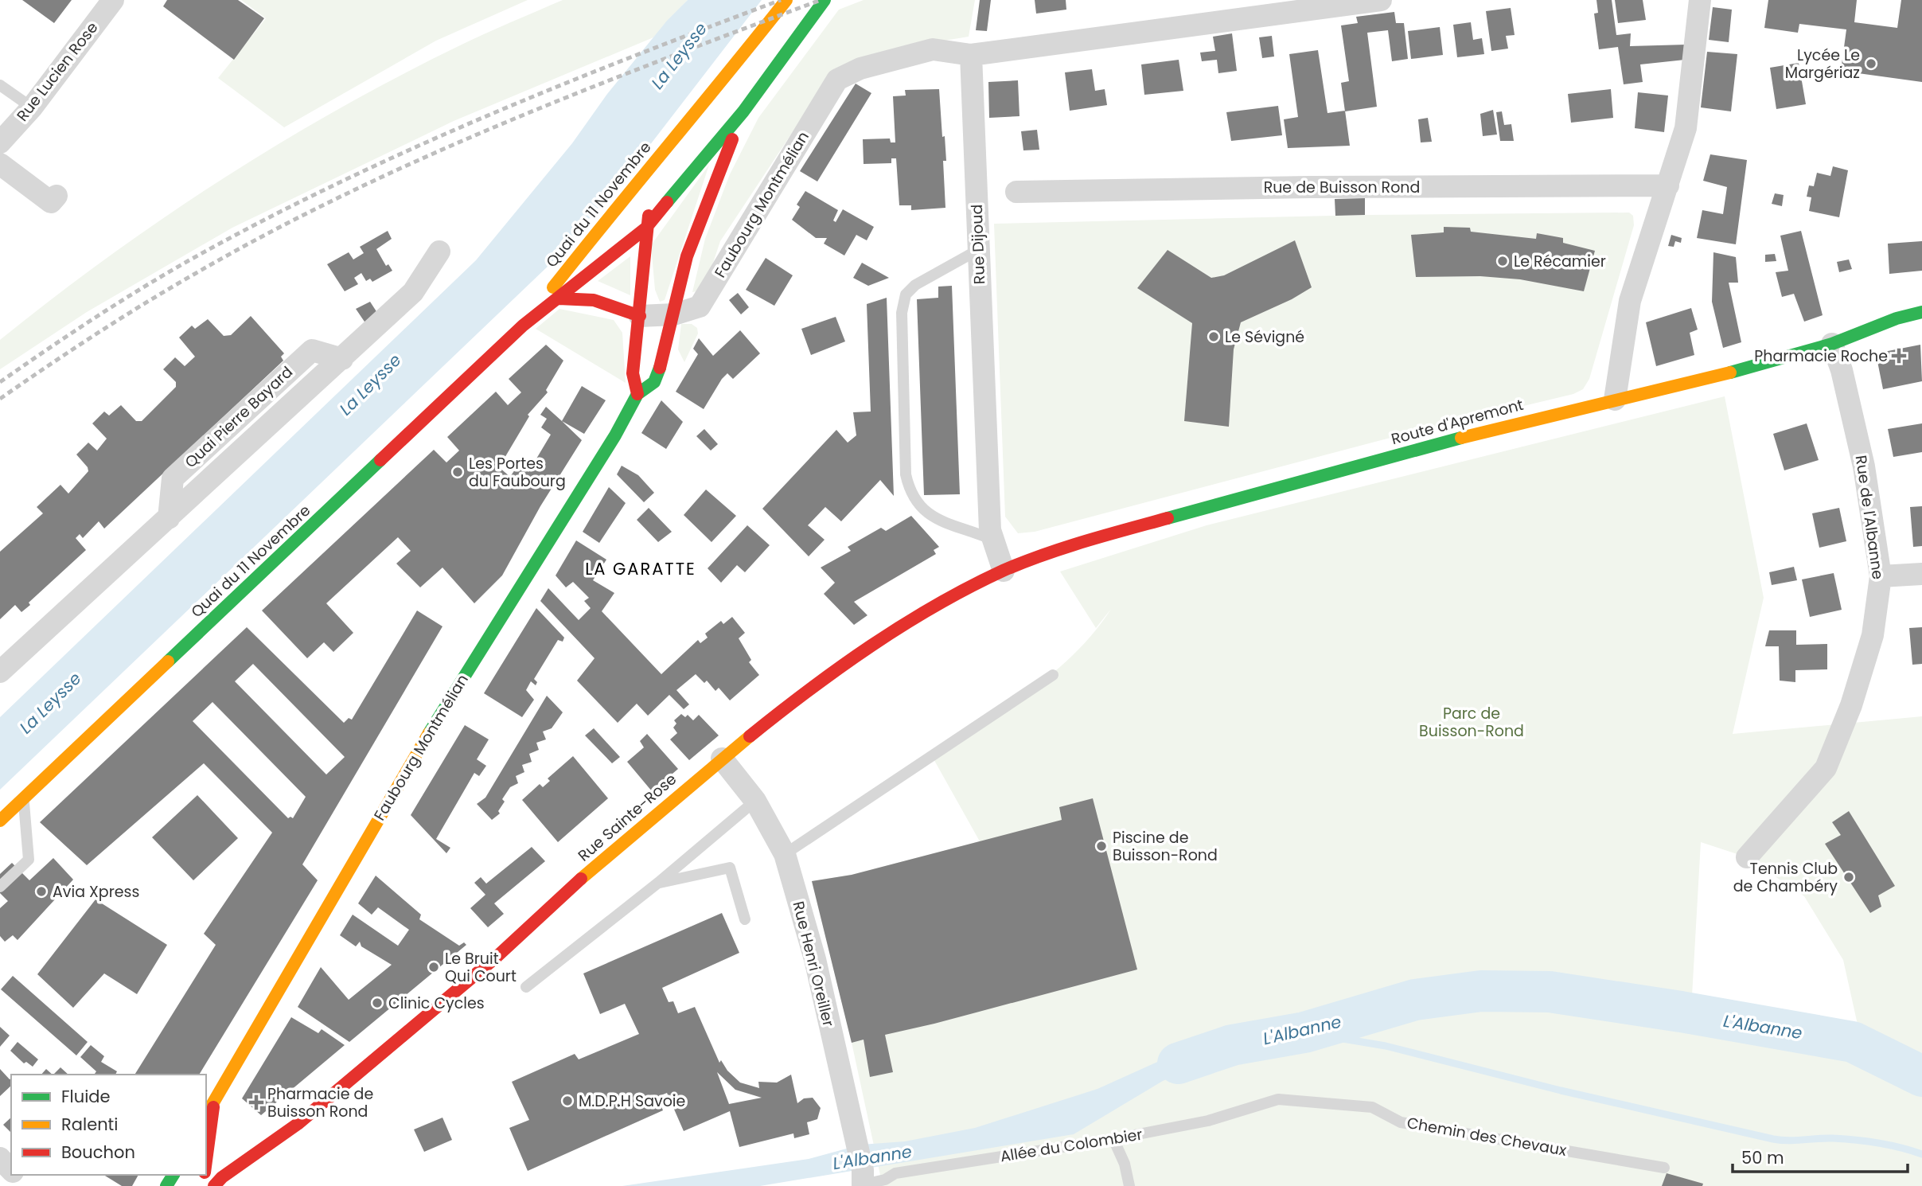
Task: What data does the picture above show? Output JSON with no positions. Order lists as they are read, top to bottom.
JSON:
{
  "streets": {
    "main road": [
      "Quai du 11 Novembre",
      "Faubourg Montmélian",
      "Route d'Apremont",
      "Rue Sainte-Rose"
    ],
    "street": [
      "Rue Lucien Rose",
      "Rue de Buisson Rond",
      "Rue Dijoud",
      "Quai Pierre Bayard",
      "Rue de l'Albanne",
      "Rue Henri Oreiller"
    ],
    "lane": ["Chemin des Chevaux", "Allée du Colombier"]
  },
  "crossings": [
    ["Quai du 11 Novembre", "Faubourg Montmélian"],
    ["Faubourg Montmélian", "Rue Dijoud"],
    ["Rue Dijoud", "Route d'Apremont"],
    ["Rue Dijoud", "Rue Sainte-Rose"],
    ["Route d'Apremont", "Rue de l'Albanne"],
    ["Route d'Apremont", "Rue Sainte-Rose"],
    ["Rue Sainte-Rose", "Rue Henri Oreiller"],
    ["Rue Henri Oreiller", "Allée du Colombier"],
    ["Chemin des Chevaux", "Allée du Colombier"]
  ],
  "districts": ["LA GARATTE"],
  "water": ["La Leysse", "L'Albanne"],
  "parks": ["Parc de Buisson-Rond"],
  "places": {
    "other": [
      "Lycée Le Margériaz",
      "Le Récamier",
      "Le Sévigné",
      "Les Portes du Faubourg",
      "Piscine de Buisson-Rond",
      "Tennis Club de Chambéry",
      "Avia Xpress",
      "Le Bruit Qui Court",
      "Clinic Cycles",
      "M.D.P.H Savoie"
    ],
    "health": ["Pharmacie Roche", "Pharmacie de Buisson Rond"]
  },
  "legend": ["Fluide", "Ralenti", "Bouchon"],
  "scale_bar": "50 m"
}
